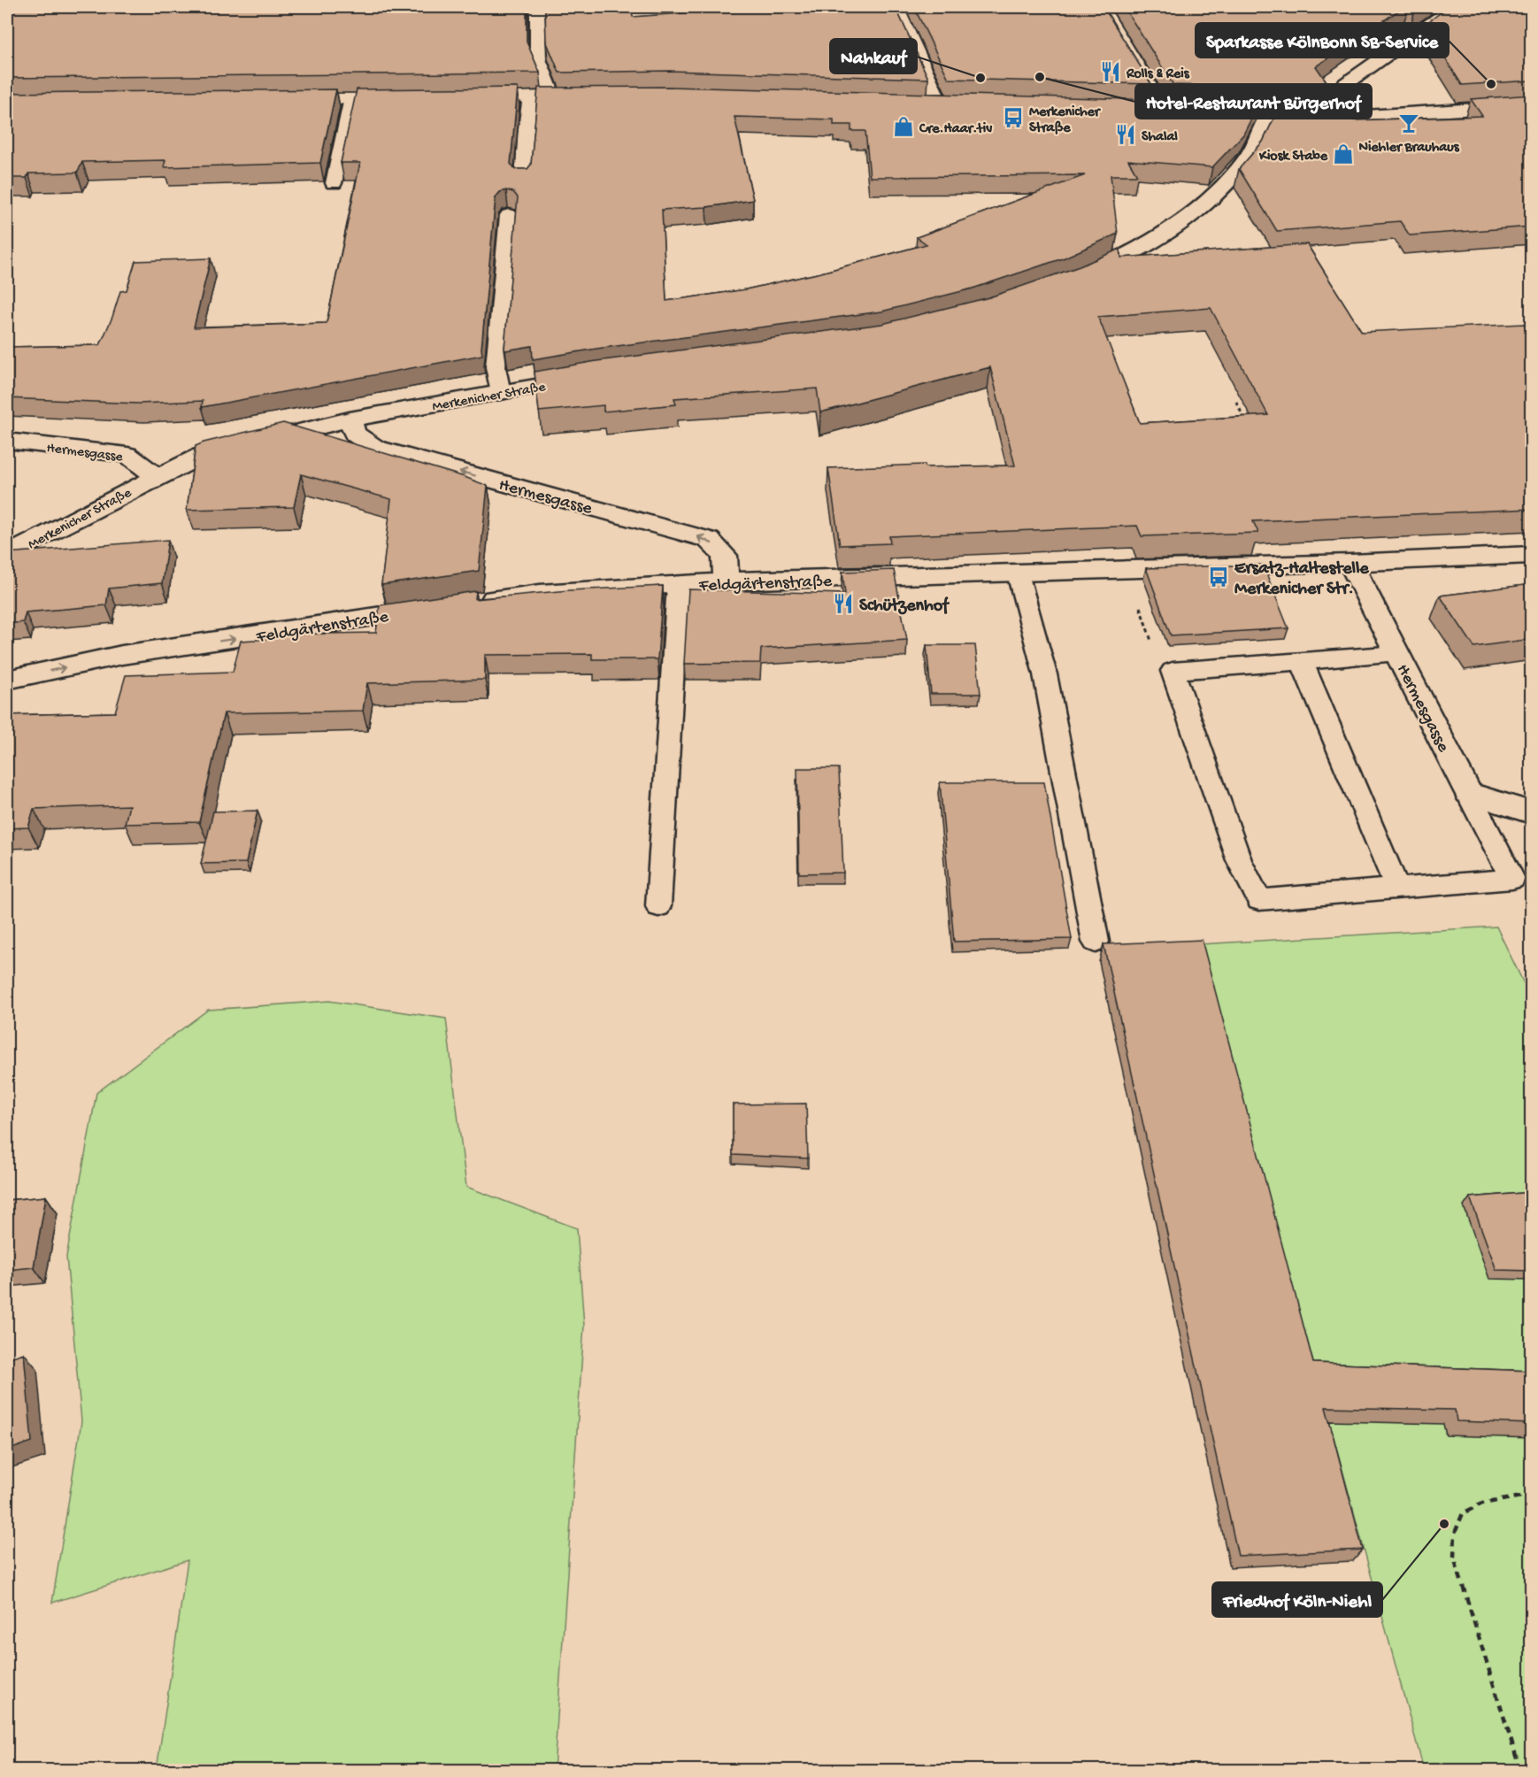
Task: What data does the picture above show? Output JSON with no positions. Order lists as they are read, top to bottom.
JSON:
{
  "streets": {
    "street": ["Merkenicher Straße", "Hermesgasse", "Feldgärtenstraße"]
  },
  "crossings": [
    ["Merkenicher Straße", "Hermesgasse"],
    ["Hermesgasse", "Feldgärtenstraße"]
  ],
  "one_way": ["Hermesgasse"],
  "places": {
    "restaurant": ["Rolls & Reis", "Shalal", "Schützenhof"],
    "other": [
      "Hotel-Restaurant Bürgerhof",
      "Nahkauf",
      "Sparkasse KölnBonn SB-Service",
      "Friedhof Köln-Niehl"
    ],
    "bus stop": ["Merkenicher Straße", "Ersatz-Haltestelle Merkenicher Str."],
    "bar": ["Niehler Brauhaus"],
    "shop": ["Cre.Haar.tiv", "Kiosk Stabe"]
  }
}
